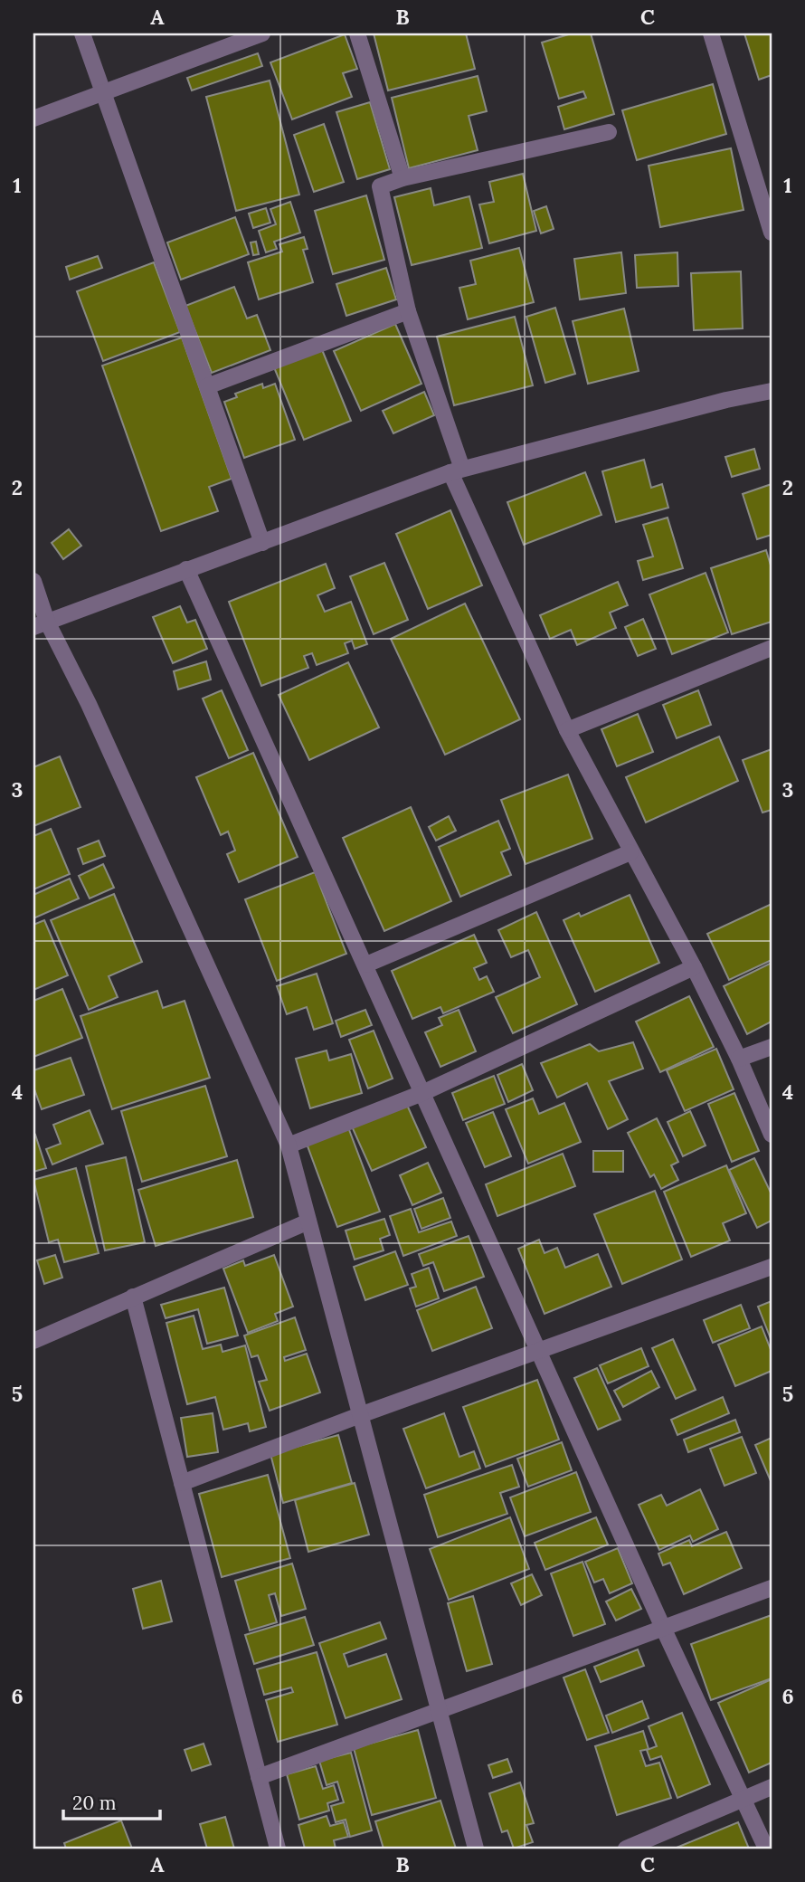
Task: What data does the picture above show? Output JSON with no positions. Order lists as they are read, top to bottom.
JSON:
{
  "scale_bar": "20 m",
  "grid": {
    "columns": ["A", "B", "C"],
    "rows": [
      "1",
      "2",
      "3",
      "4",
      "5",
      "6"
    ]
  }
}
